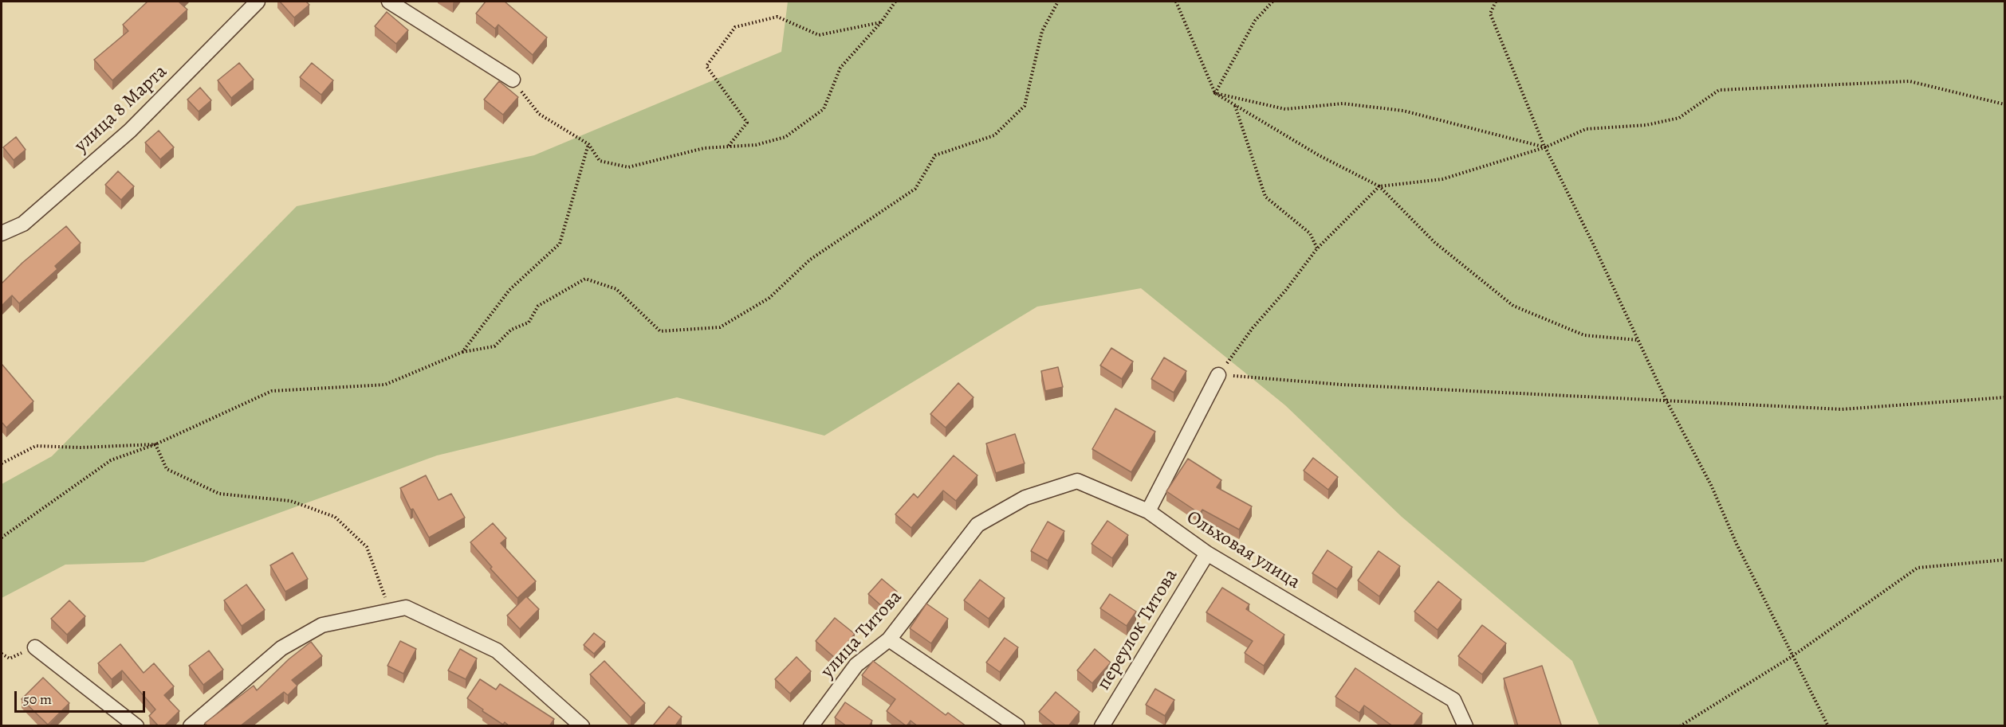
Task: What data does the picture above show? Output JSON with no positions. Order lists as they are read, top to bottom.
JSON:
{
  "streets": {
    "street": [
      "улица 8 Марта",
      "Ольховая улица",
      "переулок Титова",
      "улица Титова"
    ]
  },
  "crossings": [
    ["Ольховая улица", "переулок Титова"],
    ["Ольховая улица", "улица Титова"]
  ],
  "scale_bar": "50 m"
}
